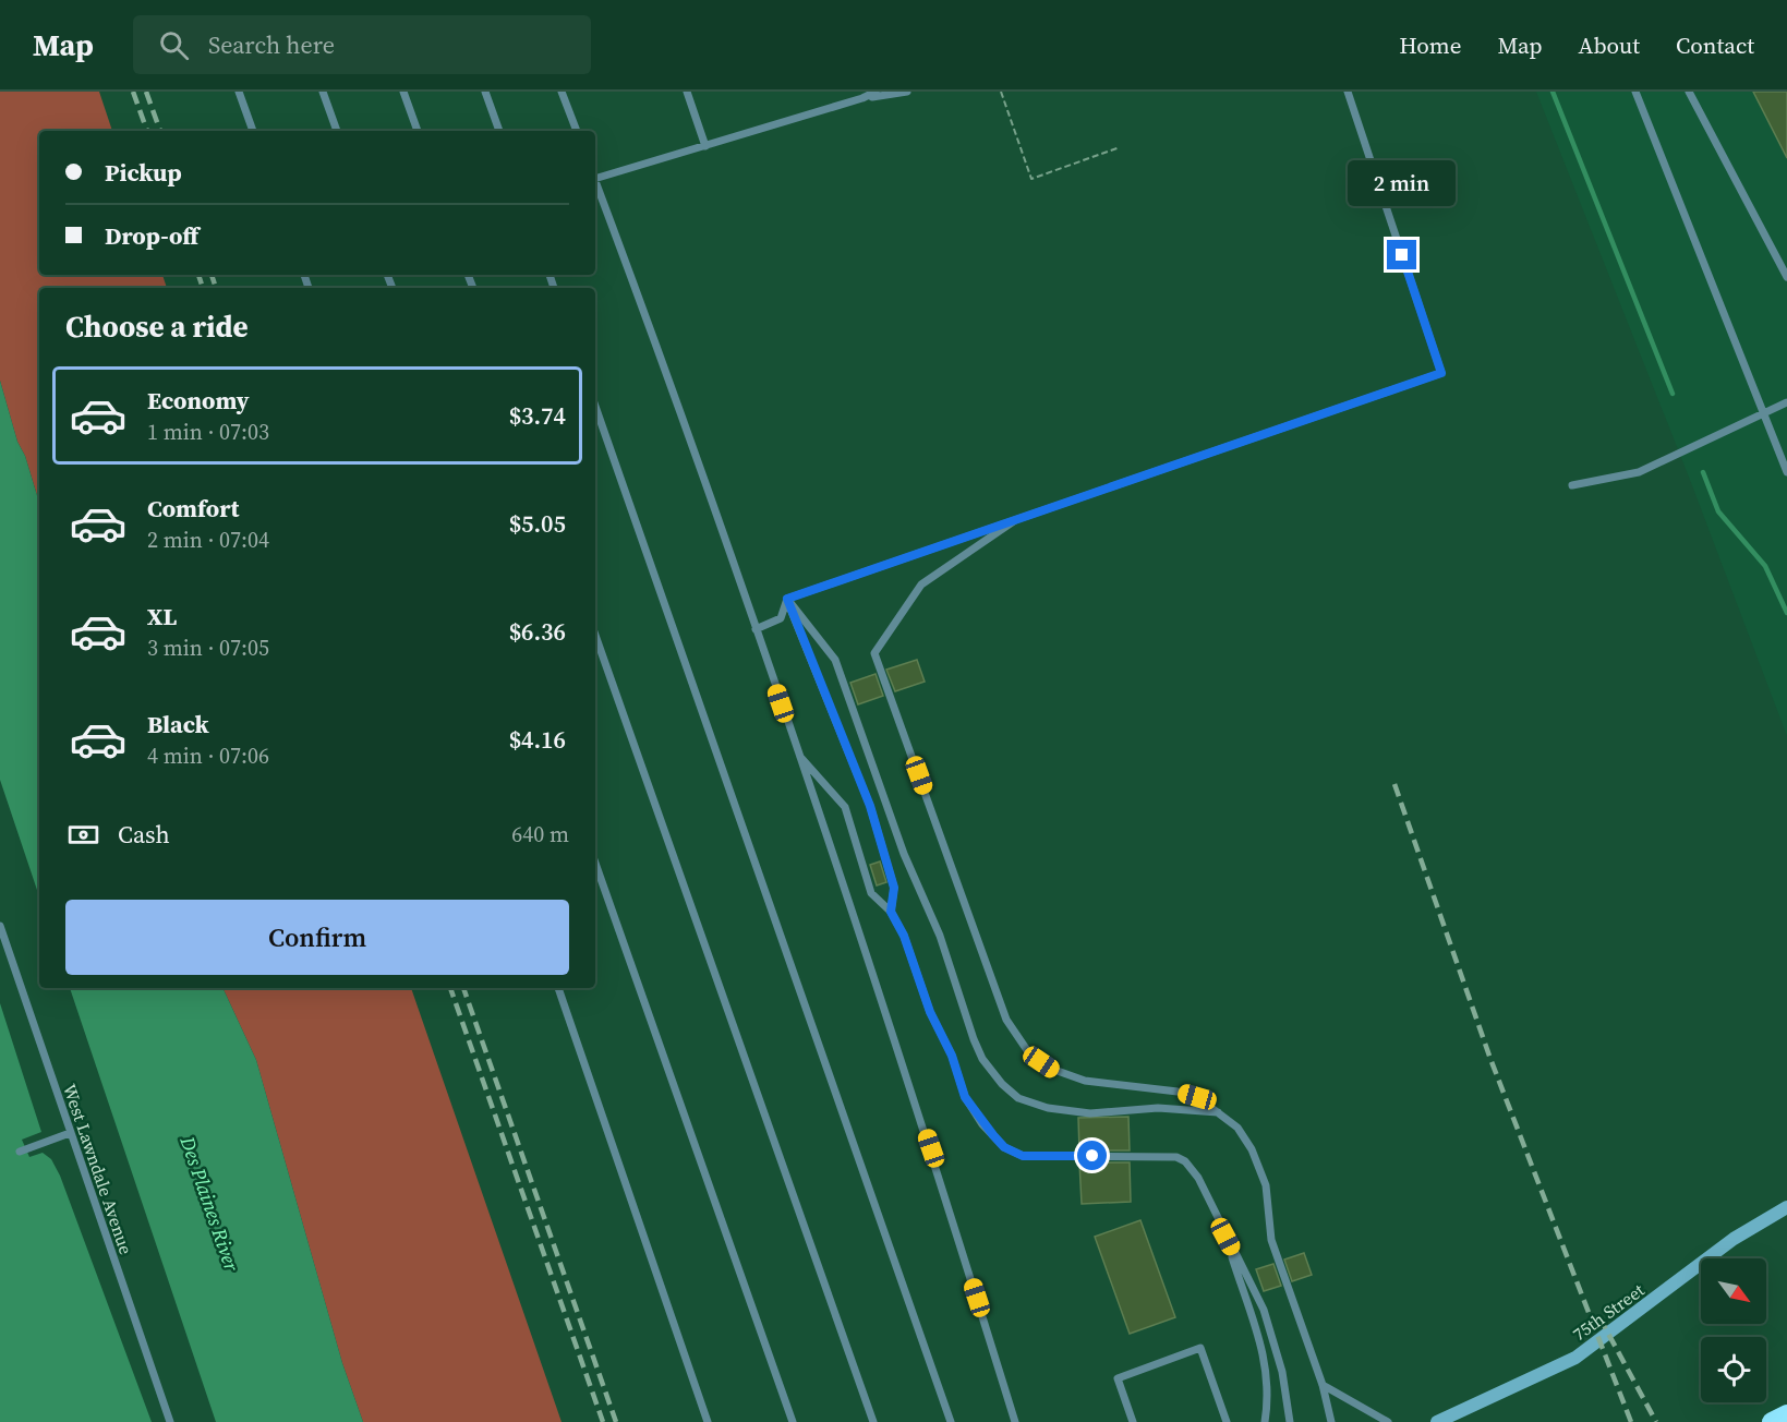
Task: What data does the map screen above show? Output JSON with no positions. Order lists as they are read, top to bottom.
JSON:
{
  "streets": {
    "street": ["75th Street"],
    "lane": ["West Lawndale Avenue"]
  },
  "water": ["Des Plaines River"],
  "north": "bottom right",
  "page": {
    "header": "Map",
    "search": "Search here",
    "nav": [
      "Home",
      "Map",
      "About",
      "Contact"
    ],
    "banner": ["Pickup", "Drop-off"],
    "bubble": "2 min",
    "heading": "Choose a ride",
    "list": [
      {
        "name": "Economy",
        "note": "1 min · 07:03",
        "value": "$3.74"
      },
      {
        "name": "Comfort",
        "note": "2 min · 07:04",
        "value": "$5.05"
      },
      {
        "name": "XL",
        "note": "3 min · 07:05",
        "value": "$6.36"
      },
      {
        "name": "Black",
        "note": "4 min · 07:06",
        "value": "$4.16"
      }
    ],
    "pay": ["Cash", "640 m"],
    "buttons": "Confirm"
  }
}
